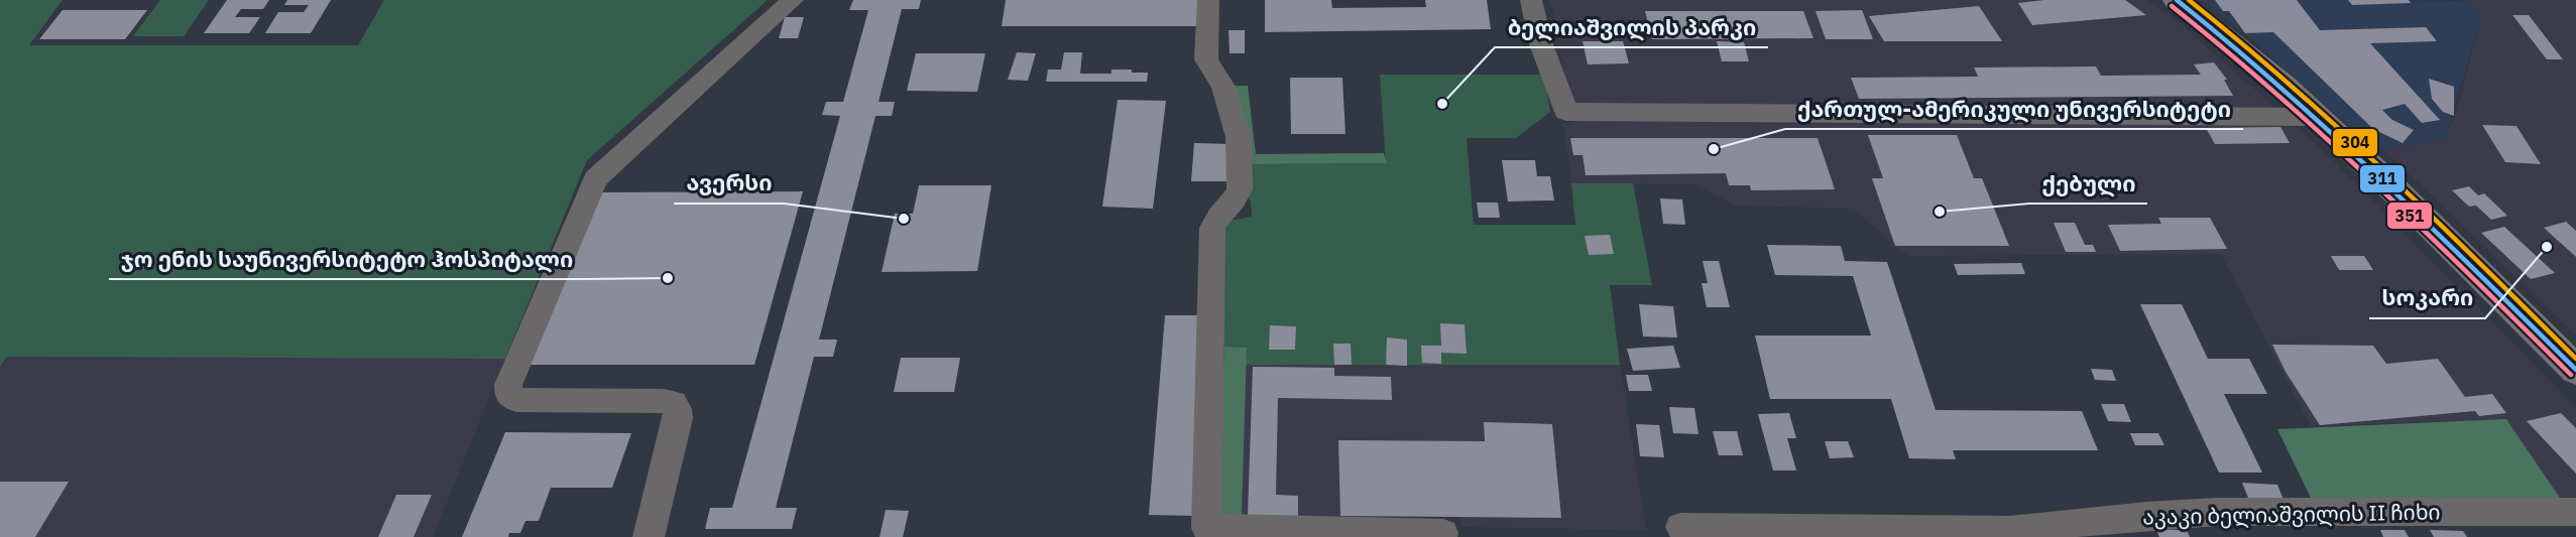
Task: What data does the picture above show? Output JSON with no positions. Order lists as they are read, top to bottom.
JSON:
{
  "streets": {
    "street": ["აკაკი ბელიაშვილის II ჩიხი"]
  },
  "places": [
    "ბელიაშვილის პარკი",
    "ქართულ-ამერიკული უნივერსიტეტი",
    "ქებული",
    "ავერსი",
    "სოკარი",
    "ჯო ენის საუნივერსიტეტო ჰოსპიტალი"
  ],
  "lines": ["transit line 311", "transit line 304", "transit line 351"]
}
